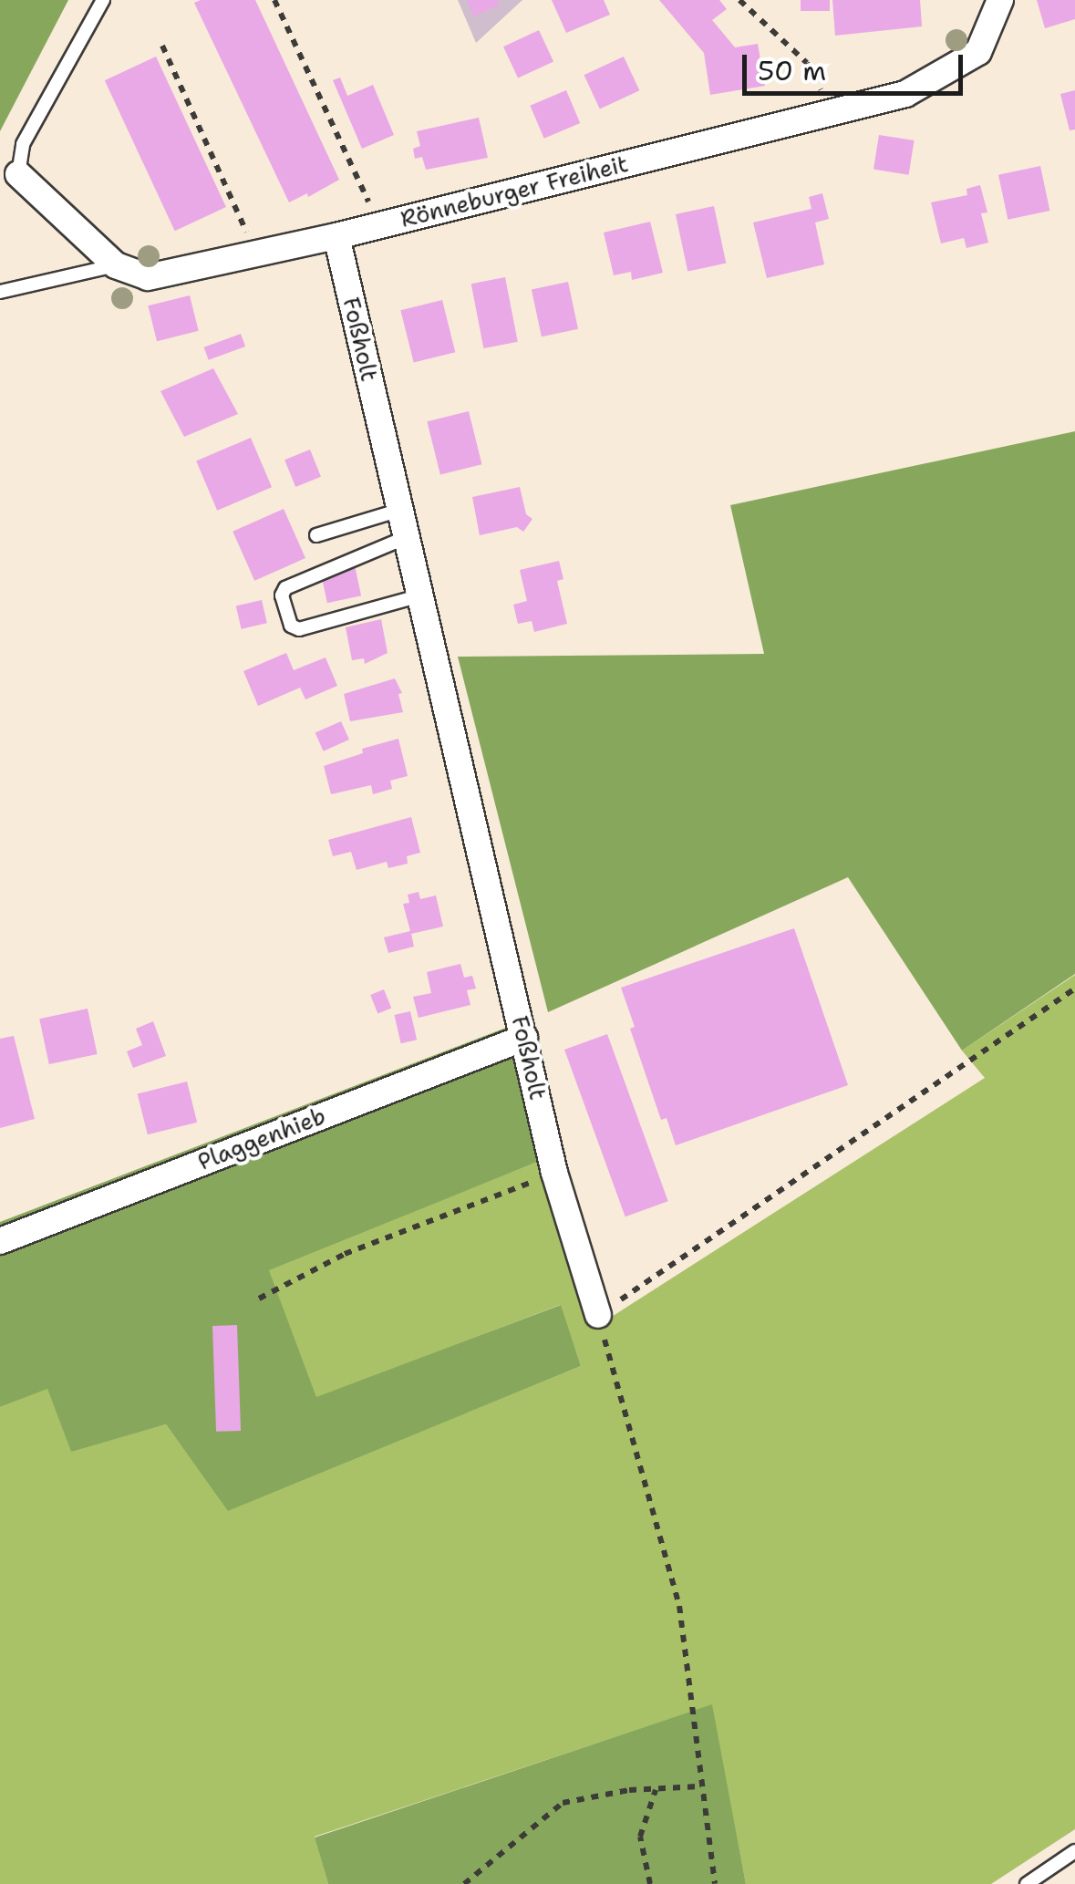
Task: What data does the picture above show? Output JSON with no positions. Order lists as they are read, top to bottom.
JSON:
{
  "streets": {
    "street": ["Rönneburger Freiheit", "Foßholt", "Plaggenhieb"]
  },
  "crossings": [
    ["Rönneburger Freiheit", "Foßholt"],
    ["Foßholt", "Plaggenhieb"]
  ],
  "scale_bar": "50 m"
}
